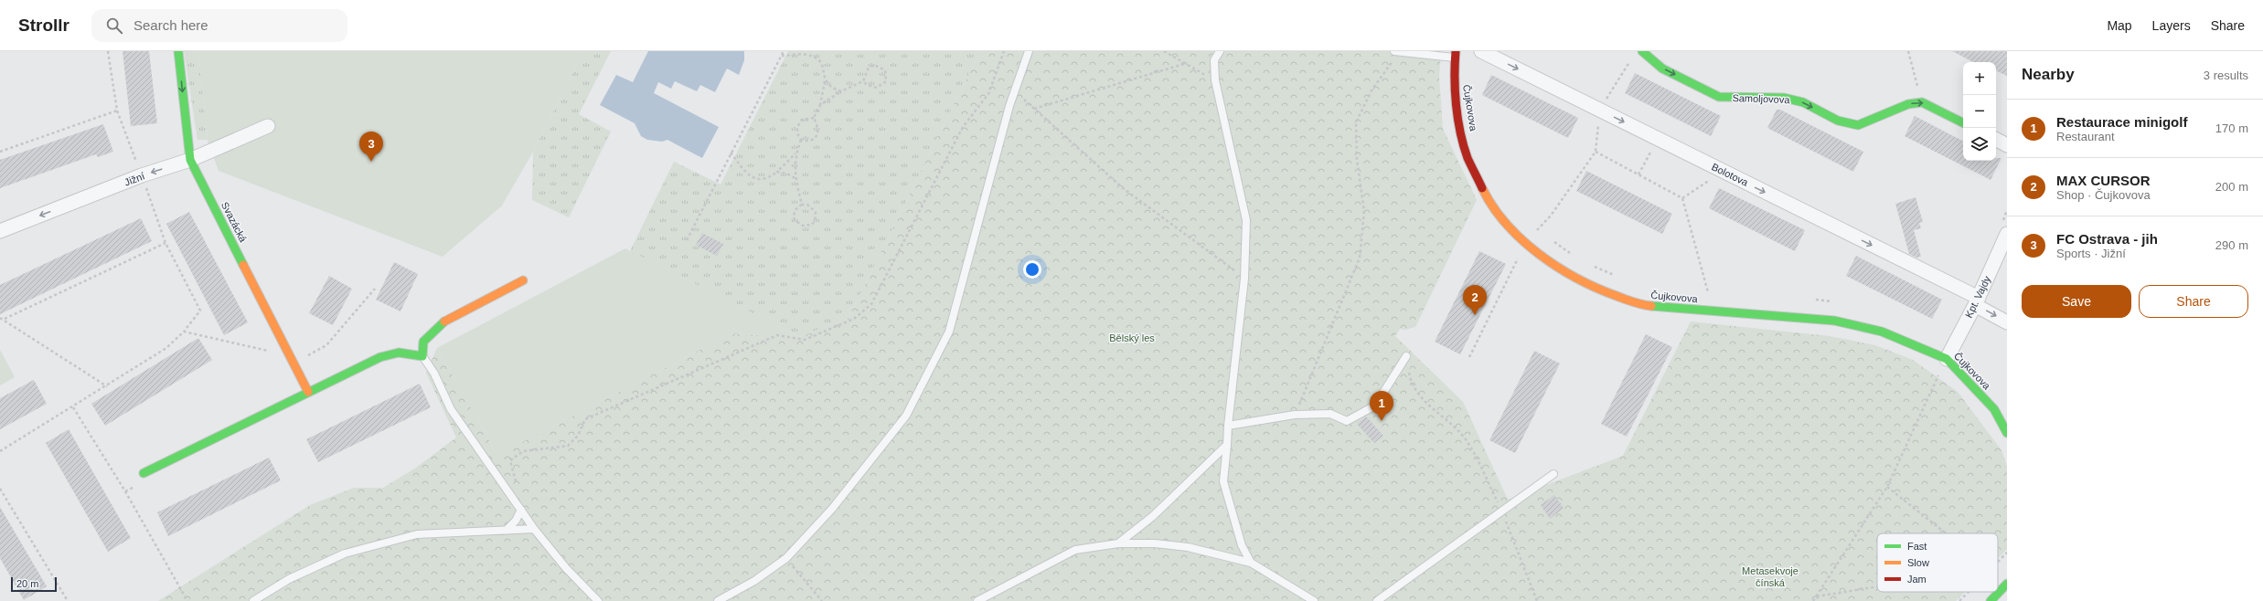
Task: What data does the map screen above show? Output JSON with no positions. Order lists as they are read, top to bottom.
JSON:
{
  "streets": {
    "street": [
      "Samoljovova",
      "Čujkovova",
      "Bolotova",
      "Jižní",
      "Svazácká",
      "Kpt. Vajdy"
    ]
  },
  "crossings": [
    ["Čujkovova", "Kpt. Vajdy"],
    ["Bolotova", "Kpt. Vajdy"],
    ["Jižní", "Svazácká"]
  ],
  "one_way": ["Samoljovova", "Bolotova", "Jižní"],
  "parks": ["Bělský les", "Metasekvoje čínská"],
  "legend": ["Fast", "Slow", "Jam"],
  "scale_bar": "20 m",
  "page": {
    "header": "Strollr",
    "search": "Search here",
    "nav": ["Map", "Layers", "Share"],
    "heading": ["Nearby", "3 results"],
    "map_buttons": ["+", "−"],
    "list": [
      {
        "mark": "1",
        "name": "Restaurace minigolf",
        "note": "Restaurant",
        "value": "170 m"
      },
      {
        "mark": "2",
        "name": "MAX CURSOR",
        "note": "Shop · Čujkovova",
        "value": "200 m"
      },
      {
        "mark": "3",
        "name": "FC Ostrava - jih",
        "note": "Sports · Jižní",
        "value": "290 m"
      }
    ],
    "pins": ["3", "2", "1"],
    "buttons": ["Save", "Share"],
    "scale": "20 m"
  }
}
